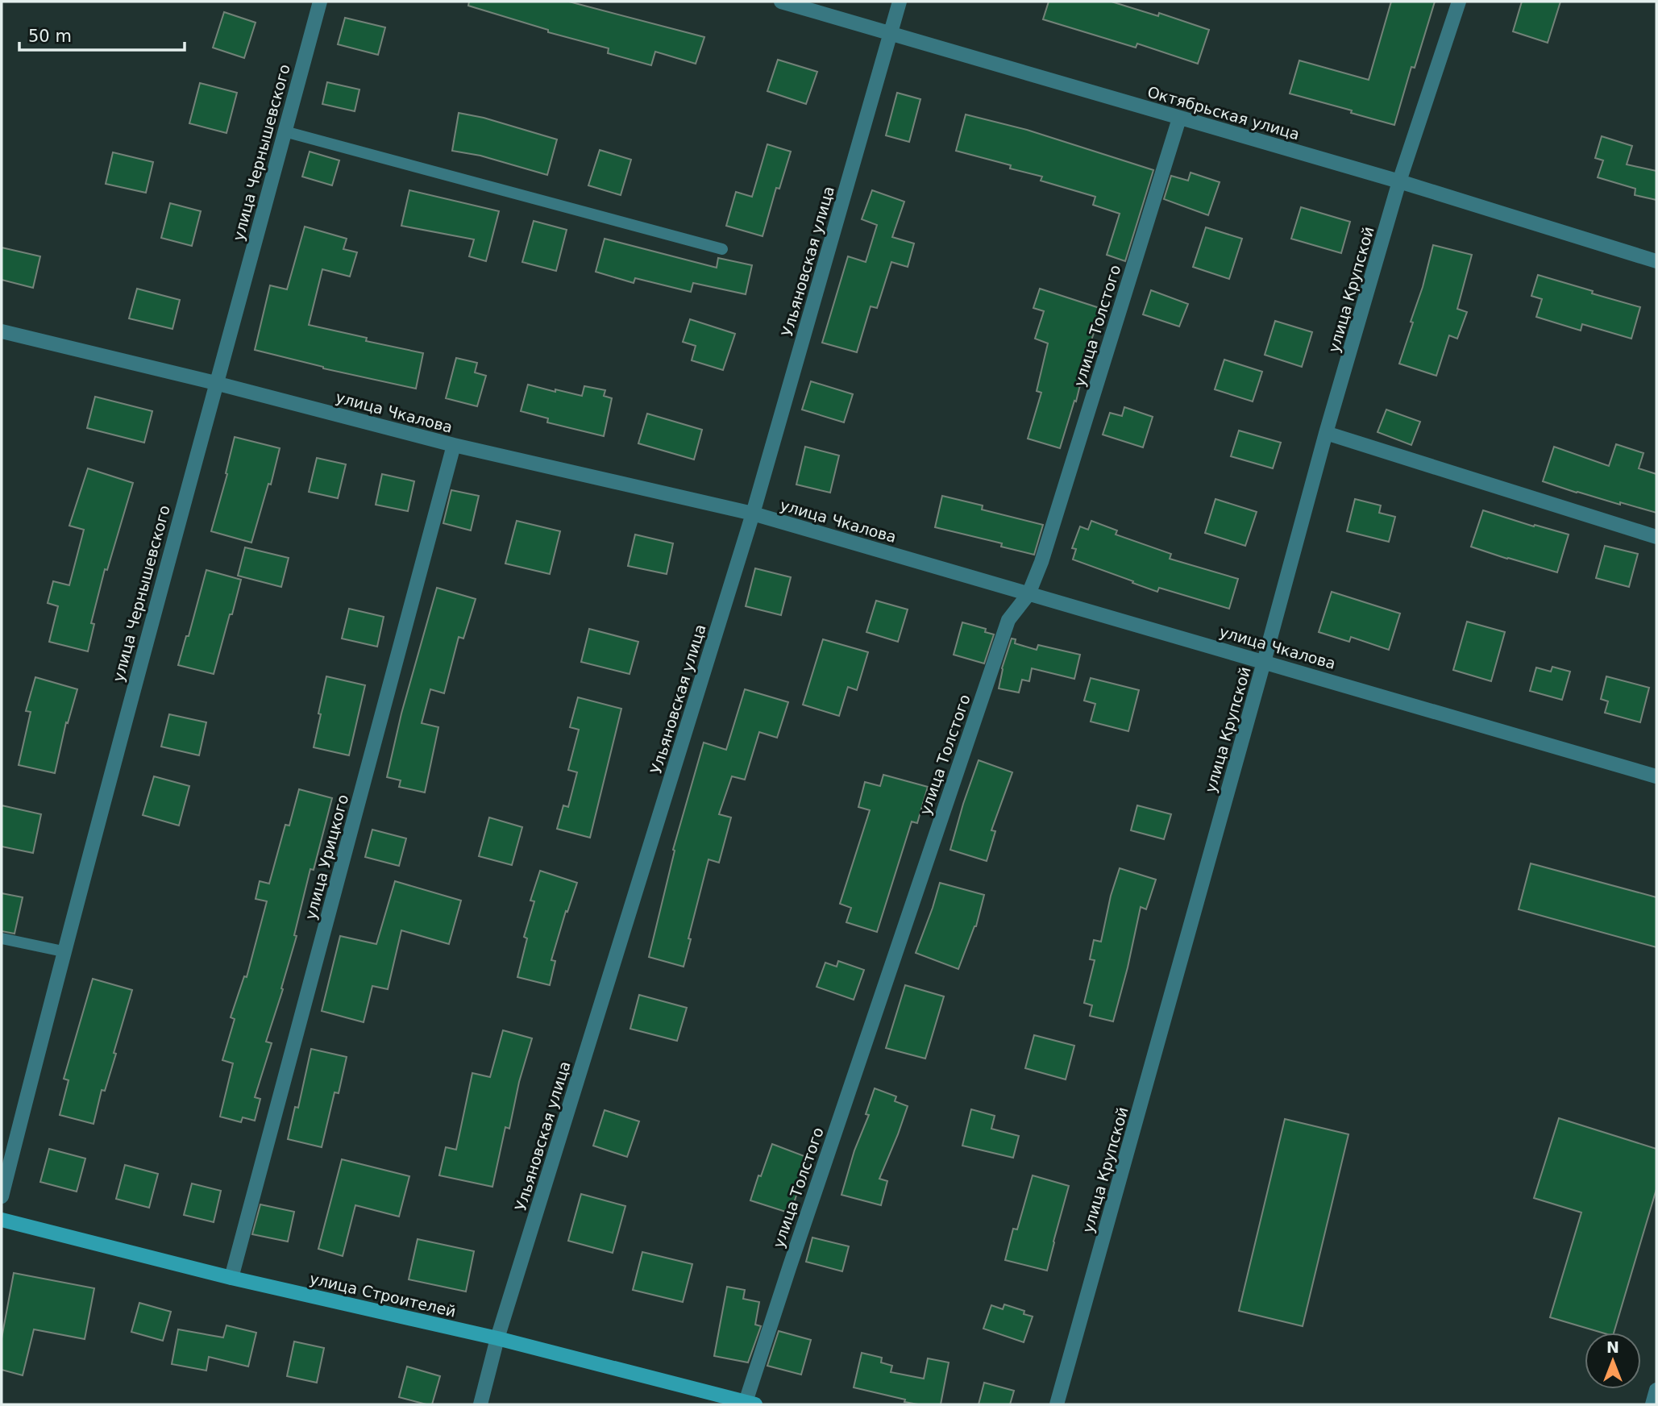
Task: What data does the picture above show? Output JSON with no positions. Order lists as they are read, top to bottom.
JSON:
{
  "streets": {
    "street": [
      "Октябрьская улица",
      "улица Чернышевского",
      "Ульяновская улица",
      "улица Крупской",
      "улица Толстого",
      "улица Чкалова",
      "улица Урицкого",
      "улица Строителей"
    ]
  },
  "crossings": [
    ["Октябрьская улица", "Ульяновская улица"],
    ["Октябрьская улица", "улица Крупской"],
    ["Октябрьская улица", "улица Толстого"],
    ["улица Чернышевского", "улица Чкалова"],
    ["Ульяновская улица", "улица Чкалова"],
    ["Ульяновская улица", "улица Строителей"],
    ["улица Крупской", "улица Чкалова"],
    ["улица Толстого", "улица Чкалова"],
    ["улица Толстого", "улица Строителей"],
    ["улица Чкалова", "улица Урицкого"],
    ["улица Урицкого", "улица Строителей"]
  ],
  "scale_bar": "50 m",
  "north": "top"
}
